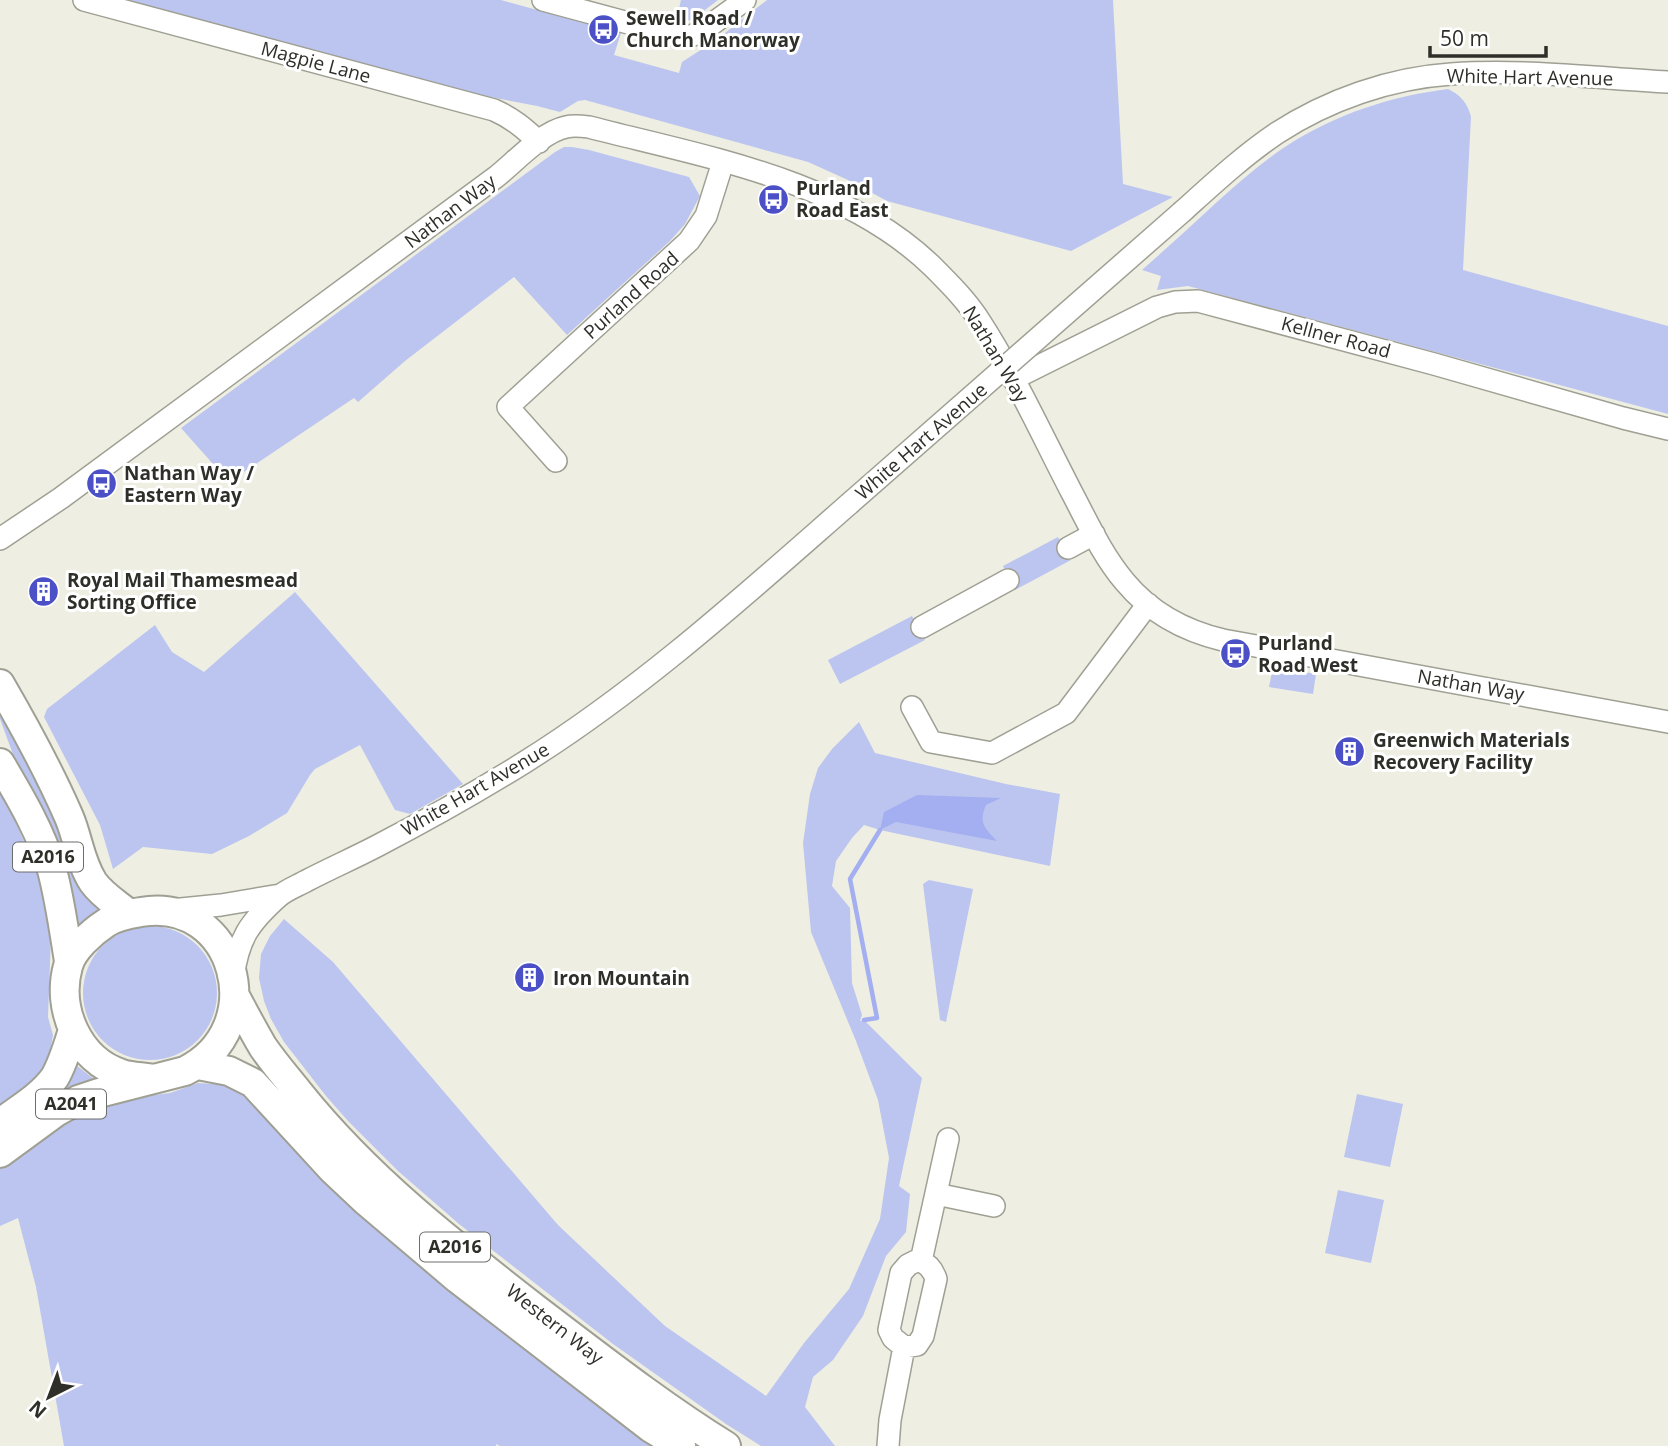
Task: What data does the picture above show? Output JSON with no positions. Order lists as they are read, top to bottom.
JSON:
{
  "streets": {
    "main road": ["A2016", "A2041", "Western Way"],
    "street": [
      "Magpie Lane",
      "White Hart Avenue",
      "Nathan Way",
      "Purland Road",
      "Kellner Road"
    ]
  },
  "crossings": [
    ["Magpie Lane", "Nathan Way"],
    ["White Hart Avenue", "A2016"],
    ["White Hart Avenue", "A2041"],
    ["White Hart Avenue", "Western Way"],
    ["Nathan Way", "Purland Road"],
    ["Nathan Way", "Kellner Road"],
    ["A2016", "A2041"],
    ["A2016", "Western Way"],
    ["A2041", "Western Way"]
  ],
  "places": {
    "bus stop": [
      "Sewell Road / Church Manorway",
      "Purland Road East",
      "Nathan Way / Eastern Way",
      "Purland Road West"
    ],
    "building": ["Royal Mail Thamesmead Sorting Office", "Greenwich Materials Recovery Facility", "Iron Mountain"]
  },
  "scale_bar": "50 m",
  "north": "bottom left"
}
